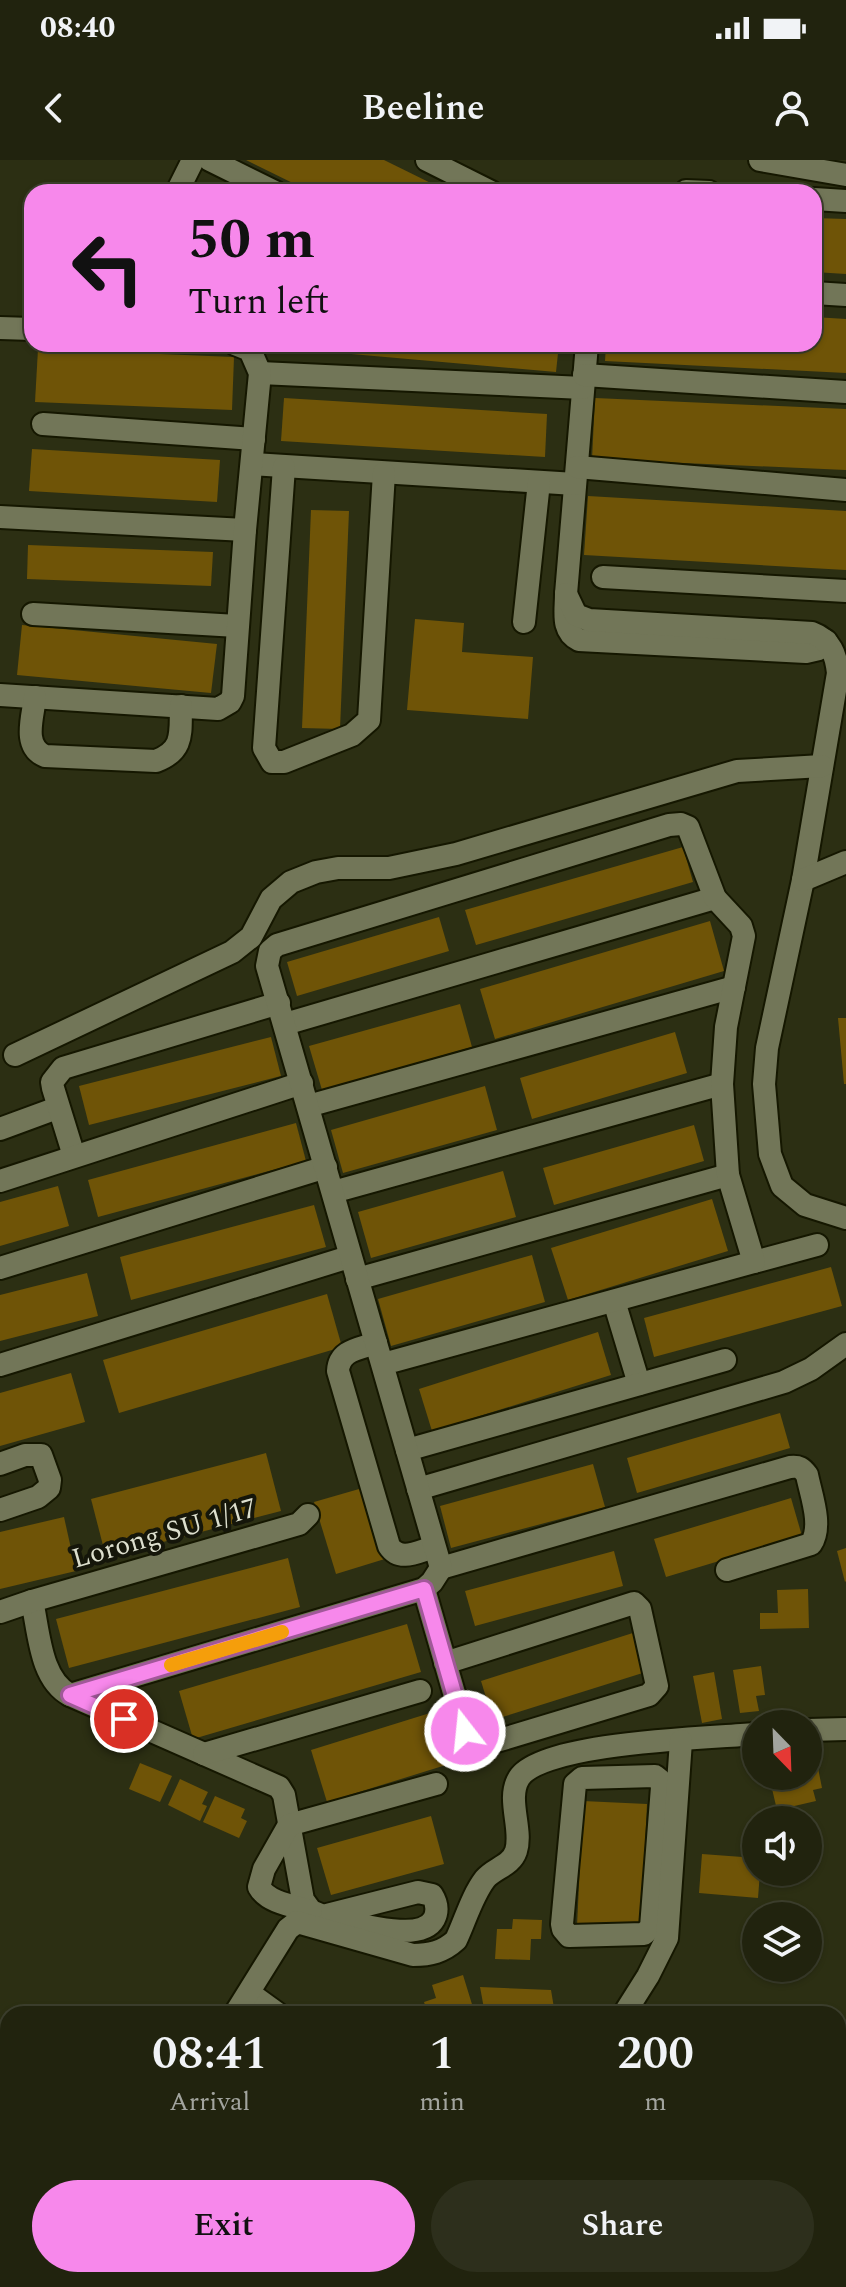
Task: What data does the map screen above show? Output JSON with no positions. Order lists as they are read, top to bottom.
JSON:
{
  "streets": {
    "street": ["Lorong SU 1/17"]
  },
  "north": "bottom right",
  "page": {
    "status": "08:40",
    "header": "Beeline",
    "turn": ["50 m", "Turn left"],
    "eta": [
      "08:41",
      "Arrival",
      "1",
      "min",
      "200",
      "m"
    ],
    "buttons": ["Exit", "Share"]
  }
}
